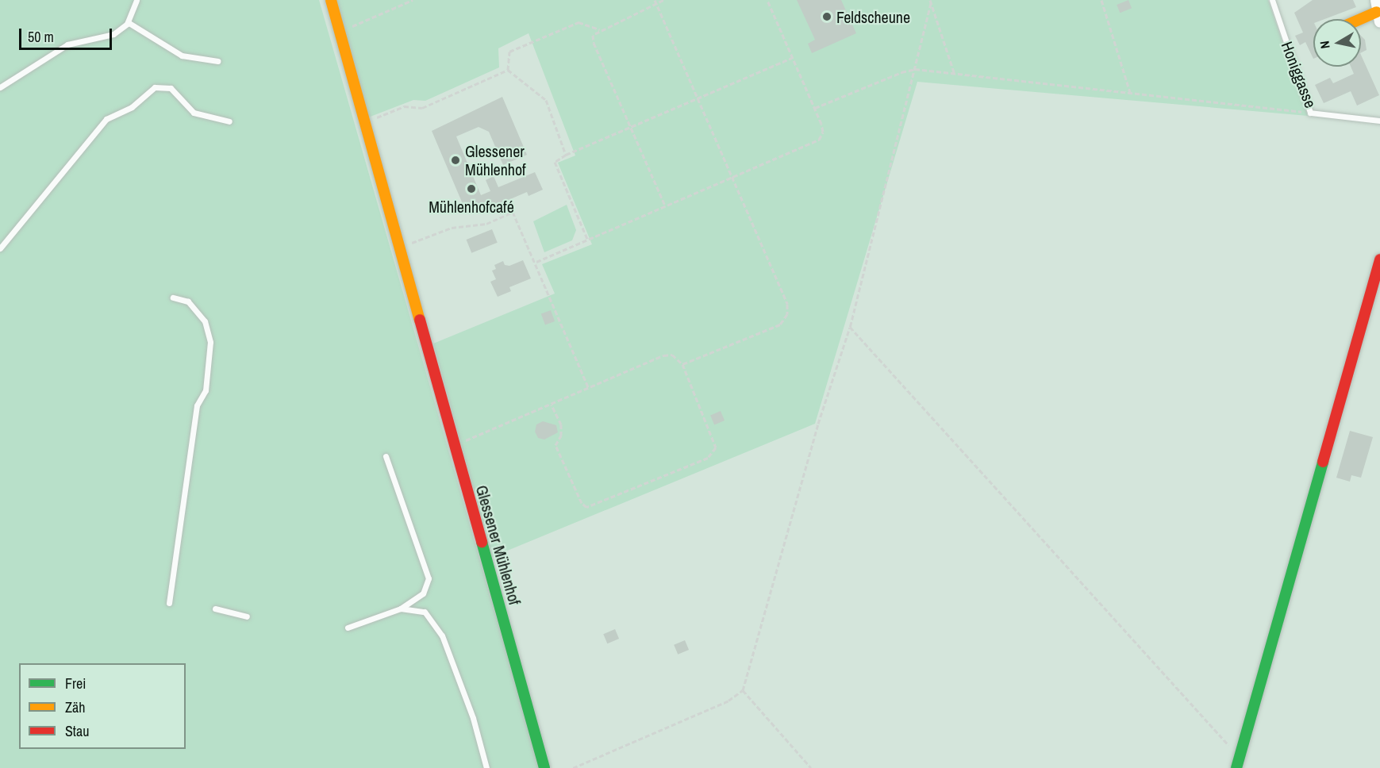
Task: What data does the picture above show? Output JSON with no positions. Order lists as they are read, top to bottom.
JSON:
{
  "streets": {
    "street": ["Glessener Mühlenhof"],
    "lane": ["Honiggasse"]
  },
  "places": ["Feldscheune", "Glessener Mühlenhof", "Mühlenhofcafé"],
  "legend": ["Frei", "Zäh", "Stau"],
  "scale_bar": "50 m",
  "north": "left"
}
